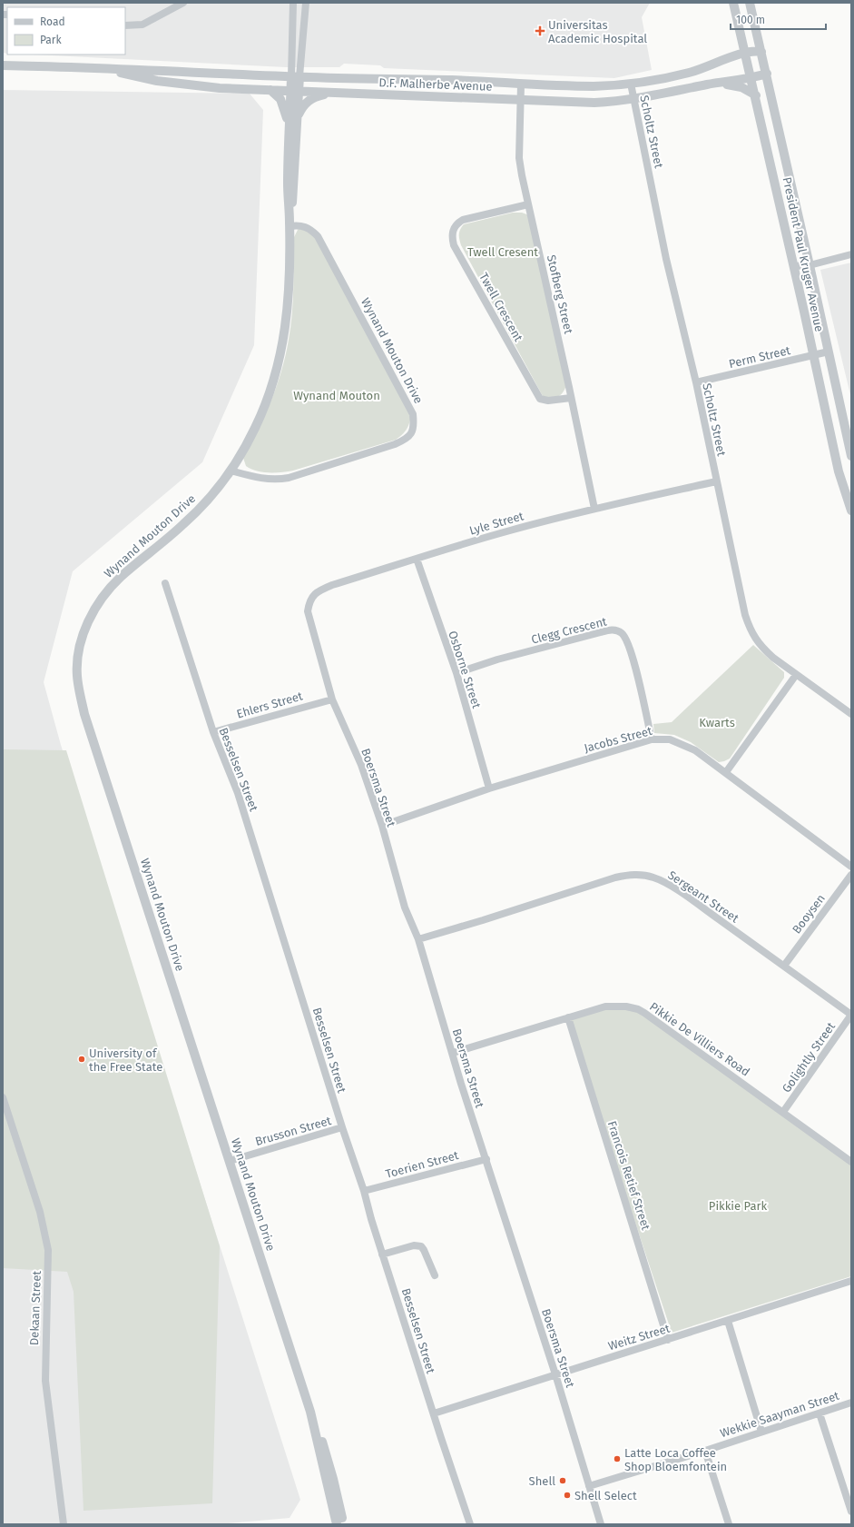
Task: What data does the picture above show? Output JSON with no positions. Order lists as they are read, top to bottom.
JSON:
{
  "streets": {
    "street": [
      "D.F. Malherbe Avenue",
      "Scholtz Street",
      "President Paul Kruger Avenue",
      "Stofberg Street",
      "Twell Crescent",
      "Wynand Mouton Drive",
      "Perm Street",
      "Lyle Street",
      "Clegg Crescent",
      "Osborne Street",
      "Ehlers Street",
      "Jacobs Street",
      "Besselsen Street",
      "Boersma Street",
      "Sergeant Street",
      "Booysen",
      "Pikkie De Villiers Road",
      "Golightly Street",
      "Brusson Street",
      "Toerien Street",
      "Francois Retief Street",
      "Dekaan Street",
      "Weitz Street",
      "Wekkie Saayman Street"
    ]
  },
  "crossings": [
    ["D.F. Malherbe Avenue", "Scholtz Street"],
    ["D.F. Malherbe Avenue", "President Paul Kruger Avenue"],
    ["D.F. Malherbe Avenue", "Stofberg Street"],
    ["D.F. Malherbe Avenue", "Wynand Mouton Drive"],
    ["Scholtz Street", "Perm Street"],
    ["Scholtz Street", "Lyle Street"],
    ["President Paul Kruger Avenue", "Perm Street"],
    ["Stofberg Street", "Twell Crescent"],
    ["Stofberg Street", "Lyle Street"],
    ["Wynand Mouton Drive", "Brusson Street"],
    ["Lyle Street", "Osborne Street"],
    ["Lyle Street", "Boersma Street"],
    ["Clegg Crescent", "Osborne Street"],
    ["Clegg Crescent", "Jacobs Street"],
    ["Osborne Street", "Jacobs Street"],
    ["Ehlers Street", "Besselsen Street"],
    ["Ehlers Street", "Boersma Street"],
    ["Jacobs Street", "Boersma Street"],
    ["Besselsen Street", "Brusson Street"],
    ["Besselsen Street", "Toerien Street"],
    ["Besselsen Street", "Weitz Street"],
    ["Boersma Street", "Sergeant Street"],
    ["Boersma Street", "Pikkie De Villiers Road"],
    ["Boersma Street", "Toerien Street"],
    ["Boersma Street", "Weitz Street"],
    ["Boersma Street", "Wekkie Saayman Street"],
    ["Sergeant Street", "Booysen"],
    ["Sergeant Street", "Golightly Street"],
    ["Pikkie De Villiers Road", "Golightly Street"],
    ["Pikkie De Villiers Road", "Francois Retief Street"],
    ["Francois Retief Street", "Weitz Street"]
  ],
  "parks": [
    "Twell Cresent",
    "Wynand Mouton",
    "Kwarts",
    "Pikkie Park"
  ],
  "places": {
    "health": ["Universitas Academic Hospital"],
    "other": [
      "University of the Free State",
      "Latte Loca Coffee Shop Bloemfontein",
      "Shell",
      "Shell Select"
    ]
  },
  "legend": ["Road", "Park"],
  "scale_bar": "100 m"
}
